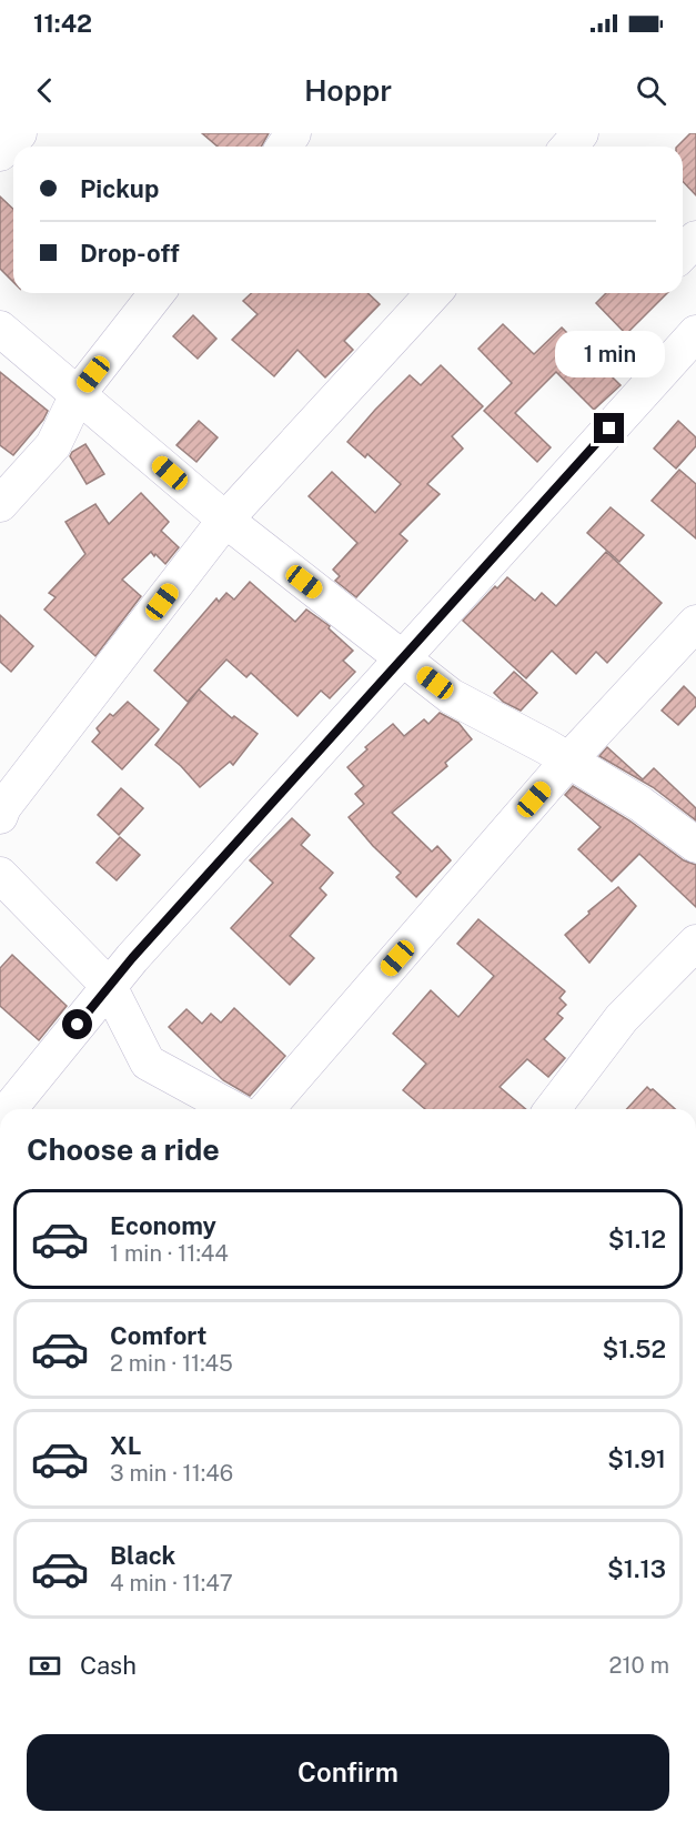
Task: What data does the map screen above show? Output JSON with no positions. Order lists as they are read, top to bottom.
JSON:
{
  "page": {
    "status": "11:42",
    "header": "Hoppr",
    "banner": ["Pickup", "Drop-off"],
    "bubble": "1 min",
    "heading": "Choose a ride",
    "list": [
      {
        "name": "Economy",
        "note": "1 min · 11:44",
        "value": "$1.12"
      },
      {
        "name": "Comfort",
        "note": "2 min · 11:45",
        "value": "$1.52"
      },
      {
        "name": "XL",
        "note": "3 min · 11:46",
        "value": "$1.91"
      },
      {
        "name": "Black",
        "note": "4 min · 11:47",
        "value": "$1.13"
      }
    ],
    "pay": ["Cash", "210 m"],
    "buttons": "Confirm"
  }
}
